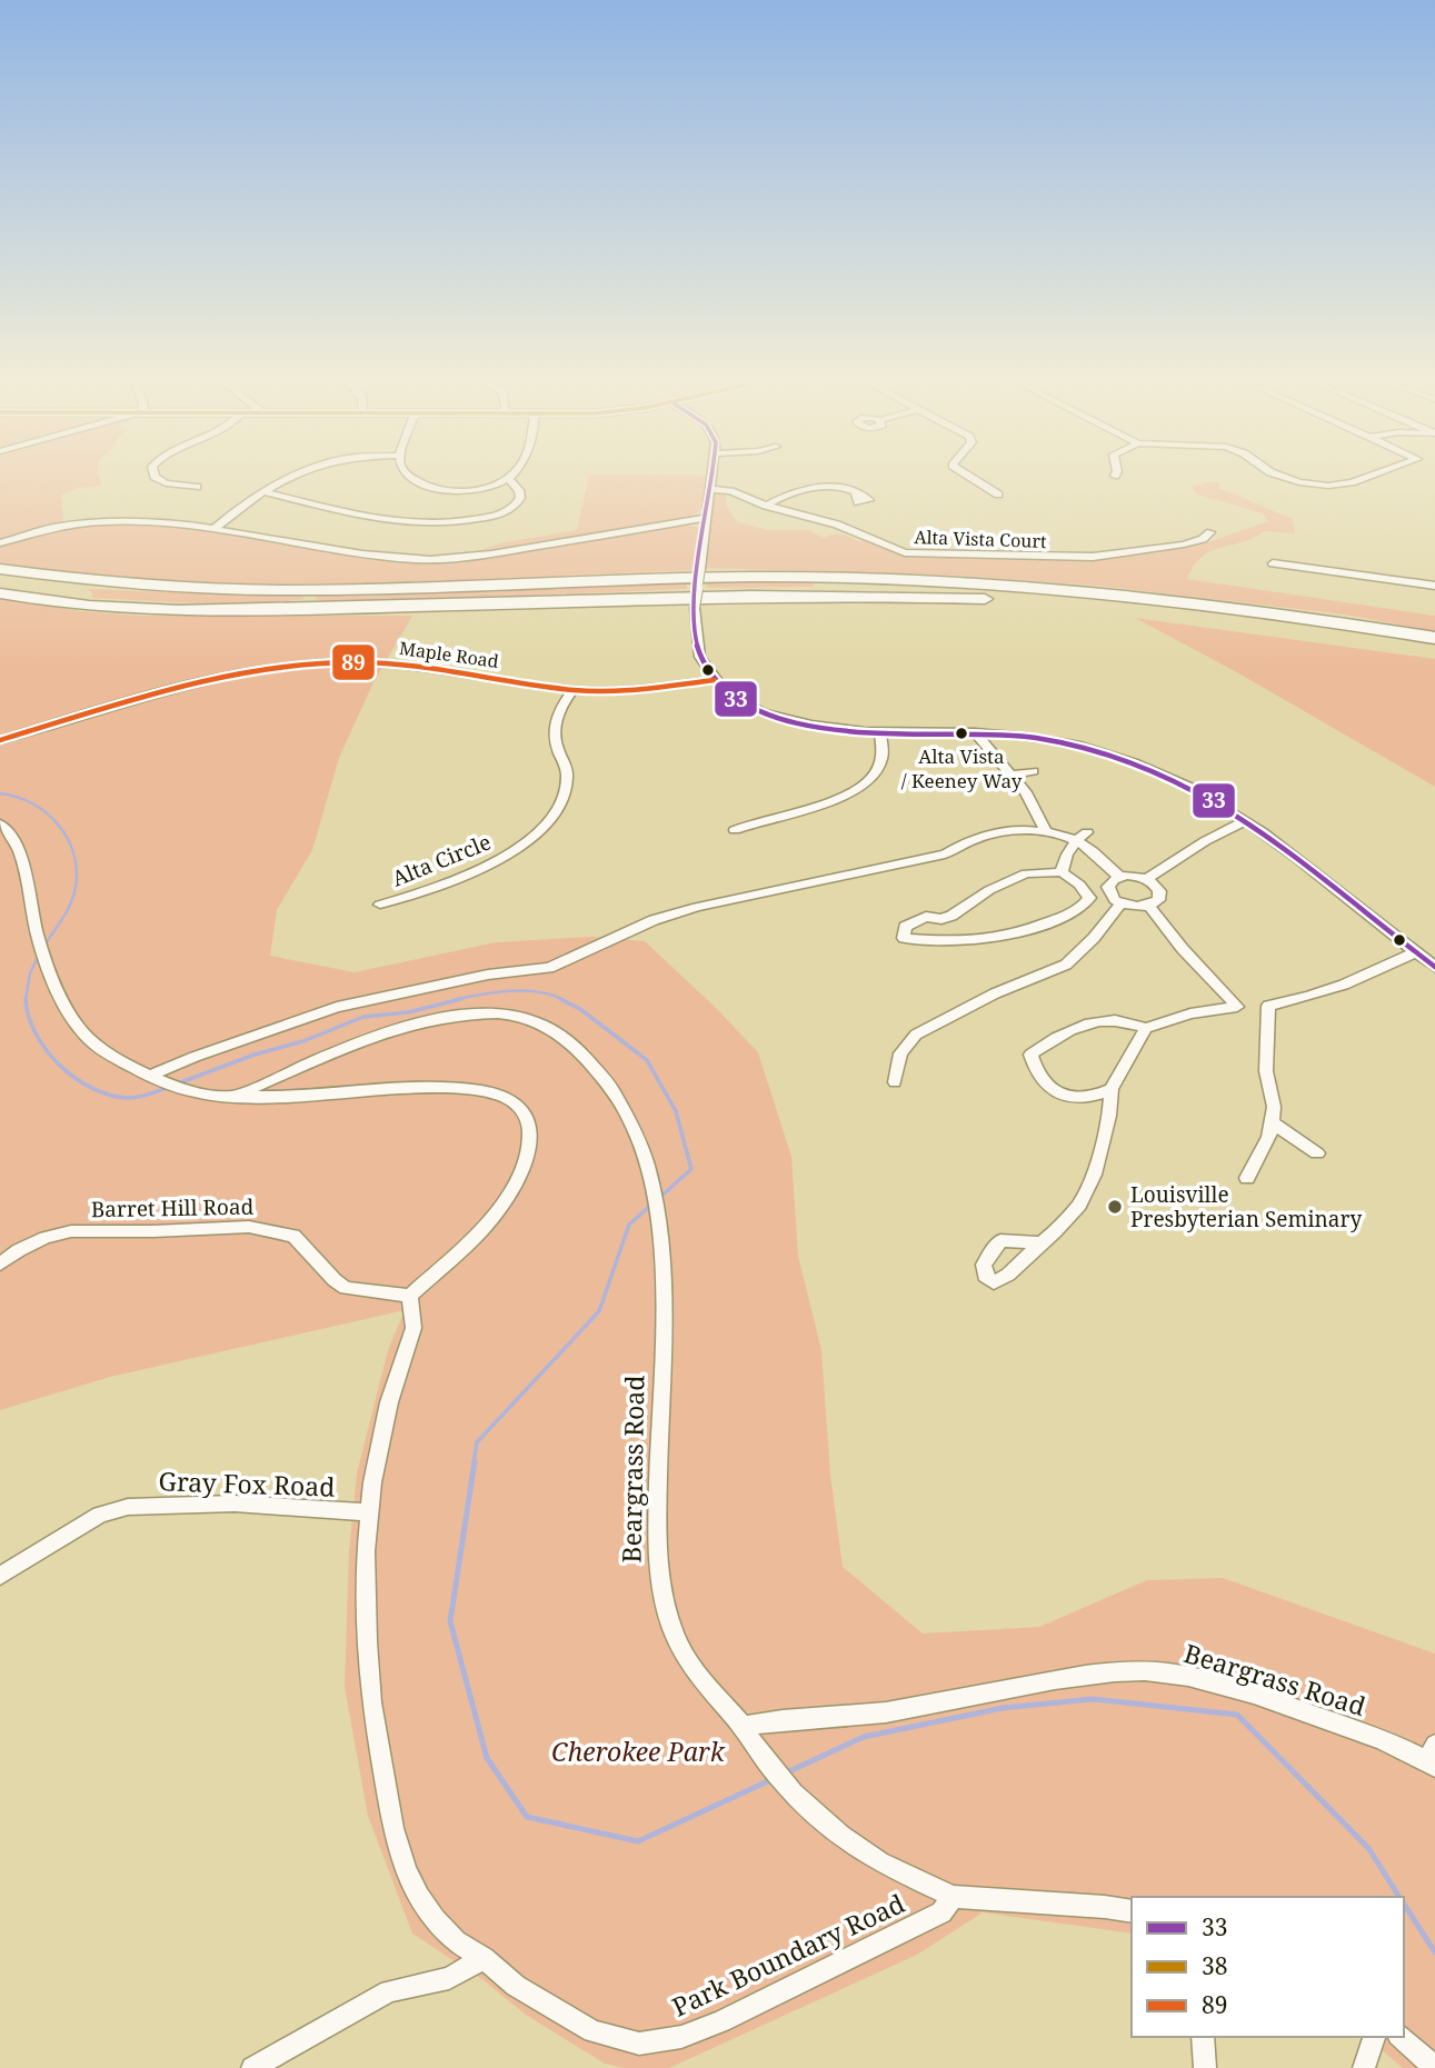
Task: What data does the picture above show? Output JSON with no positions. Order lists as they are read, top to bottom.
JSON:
{
  "streets": {
    "street": [
      "Alta Vista Court",
      "Maple Road",
      "Alta Circle",
      "Barret Hill Road",
      "Beargrass Road",
      "Gray Fox Road",
      "Park Boundary Road"
    ]
  },
  "crossings": [
    ["Maple Road", "Alta Circle"],
    ["Barret Hill Road", "Park Boundary Road"],
    ["Gray Fox Road", "Park Boundary Road"]
  ],
  "parks": ["Cherokee Park"],
  "places": ["Alta Vista / Keeney Way", "Louisville Presbyterian Seminary"],
  "lines": ["transit line 33", "transit line 89"],
  "legend": ["33", "38", "89"]
}
